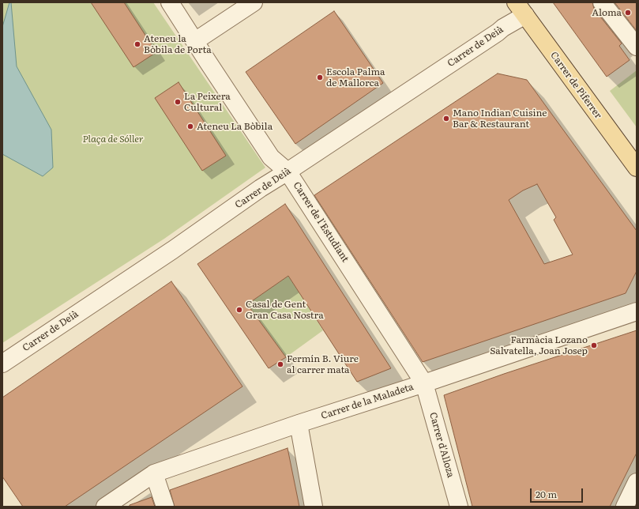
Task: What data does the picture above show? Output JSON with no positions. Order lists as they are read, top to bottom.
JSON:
{
  "streets": {
    "main road": ["Carrer de Piferrer"],
    "street": [
      "Carrer de Deià",
      "Carrer de l'Estudiant",
      "Carrer de la Maladeta",
      "Carrer d'Alloza"
    ]
  },
  "crossings": [
    ["Carrer de Deià", "Carrer de Piferrer"],
    ["Carrer de Deià", "Carrer de l'Estudiant"],
    ["Carrer de l'Estudiant", "Carrer de la Maladeta"],
    ["Carrer de l'Estudiant", "Carrer d'Alloza"],
    ["Carrer de la Maladeta", "Carrer d'Alloza"]
  ],
  "parks": ["Plaça de Sóller"],
  "places": [
    "Aloma",
    "Ateneu la Bòbila de Porta",
    "Escola Palma de Mallorca",
    "La Peixera Cultural",
    "Mano Indian Cuisine Bar & Restaurant",
    "Ateneu La Bòbila",
    "Casal de Gent Gran Casa Nostra",
    "Farmàcia Lozano Salvatella, Joan Josep",
    "Fermín B. Viure al carrer mata"
  ],
  "scale_bar": "20 m"
}
